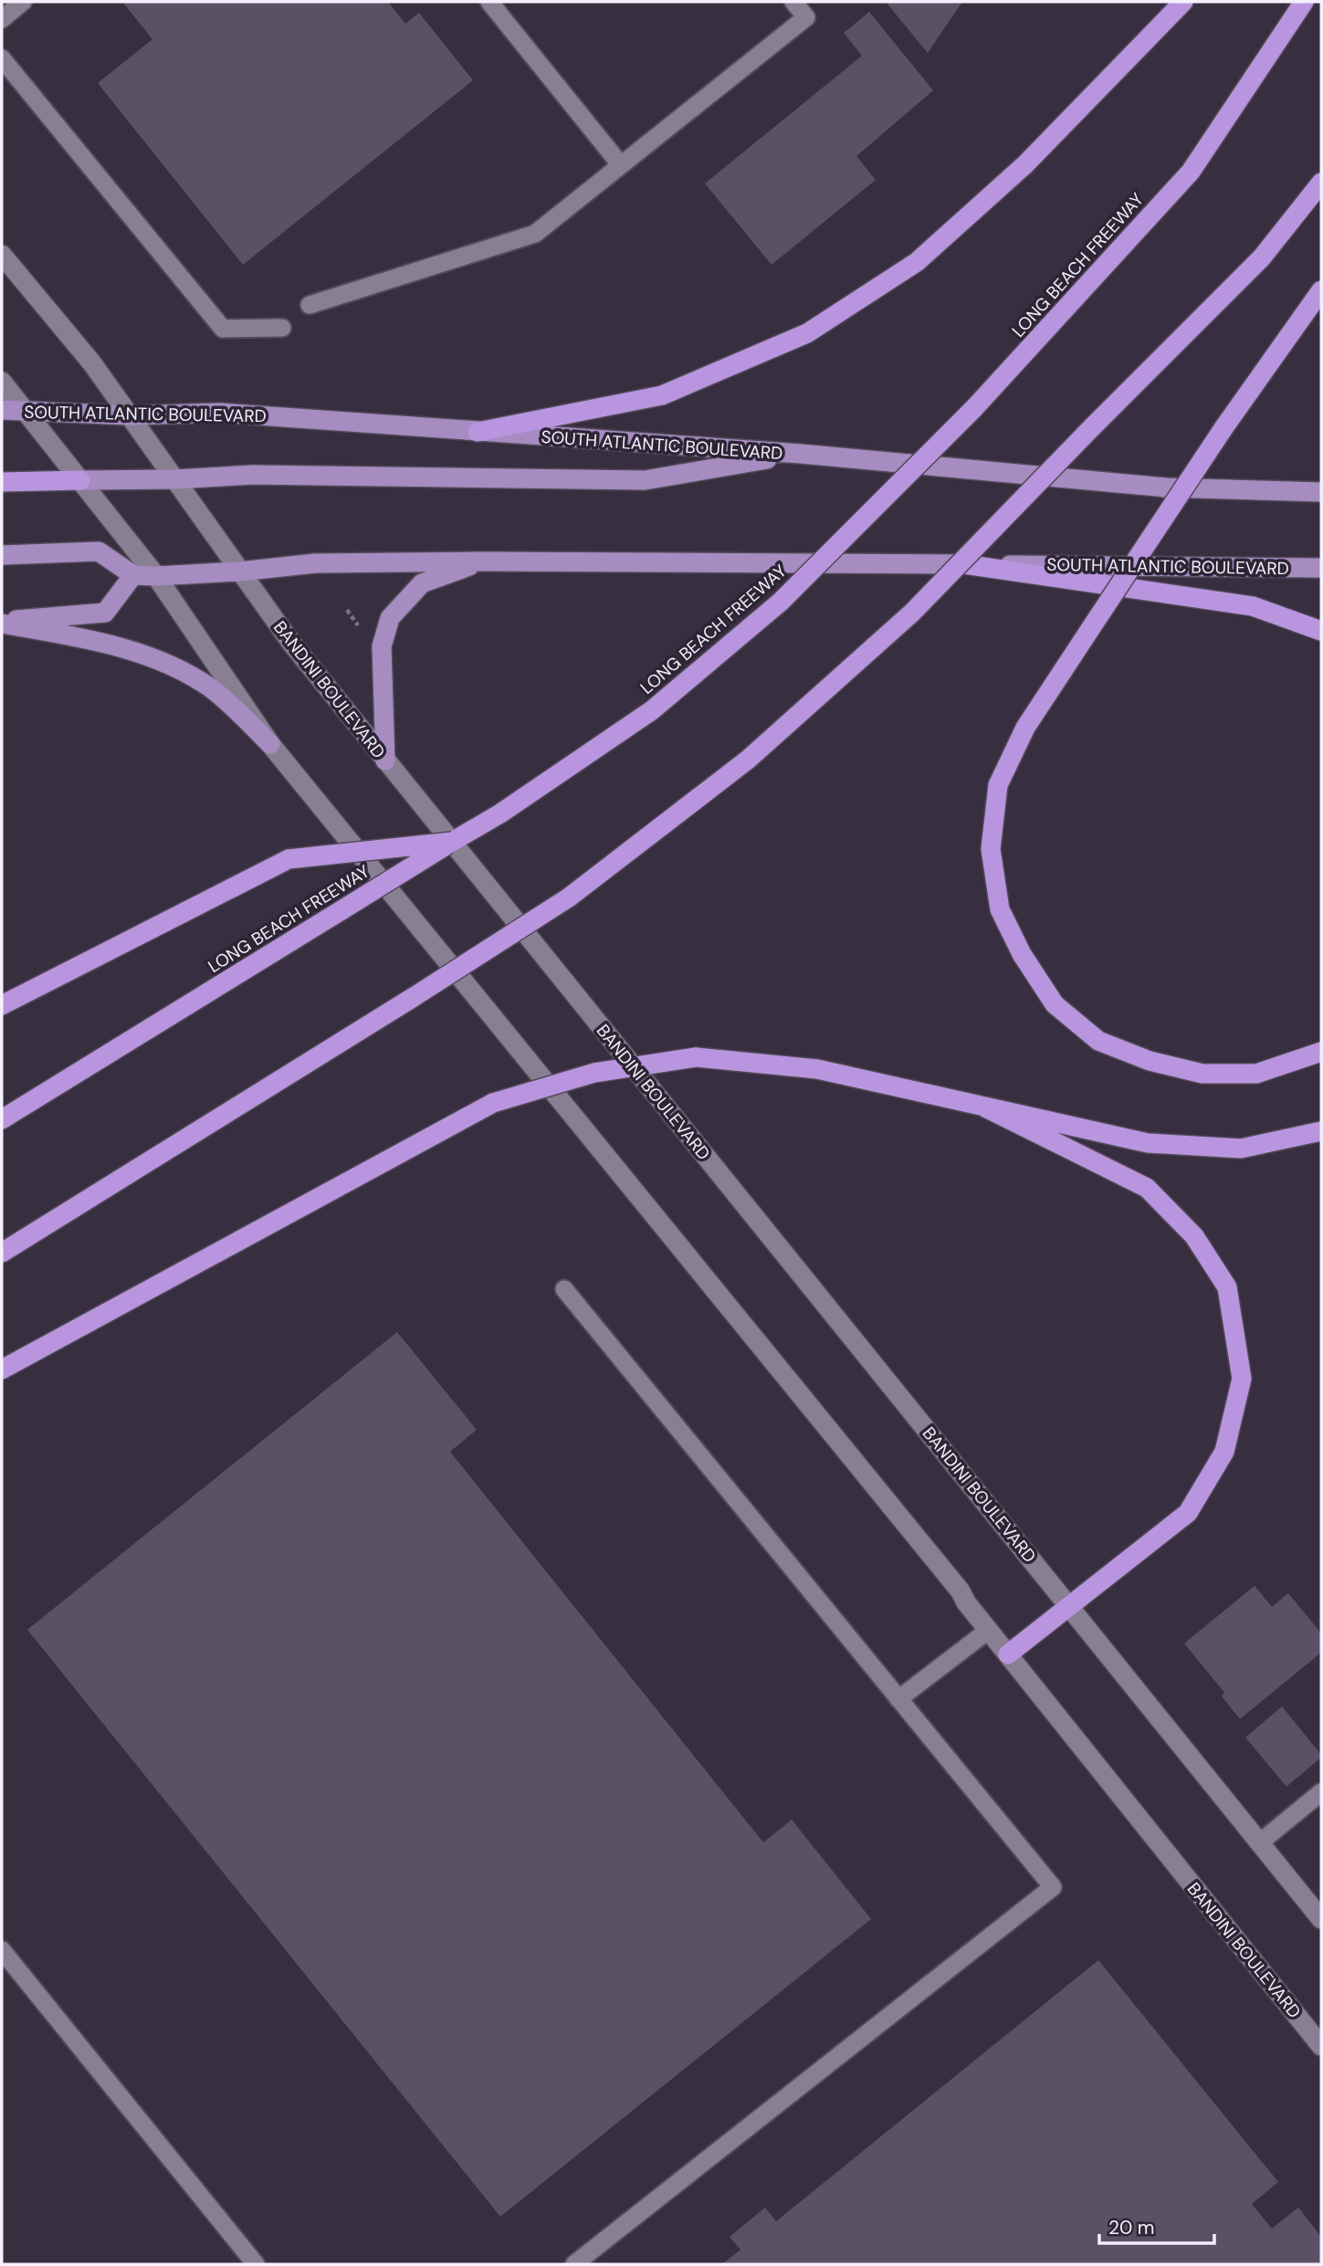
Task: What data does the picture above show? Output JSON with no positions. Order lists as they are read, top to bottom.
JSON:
{
  "streets": {
    "highway": ["LONG BEACH FREEWAY"],
    "main road": ["SOUTH ATLANTIC BOULEVARD", "BANDINI BOULEVARD"]
  },
  "crossings": [
    ["SOUTH ATLANTIC BOULEVARD", "BANDINI BOULEVARD"]
  ],
  "scale_bar": "20 m"
}
